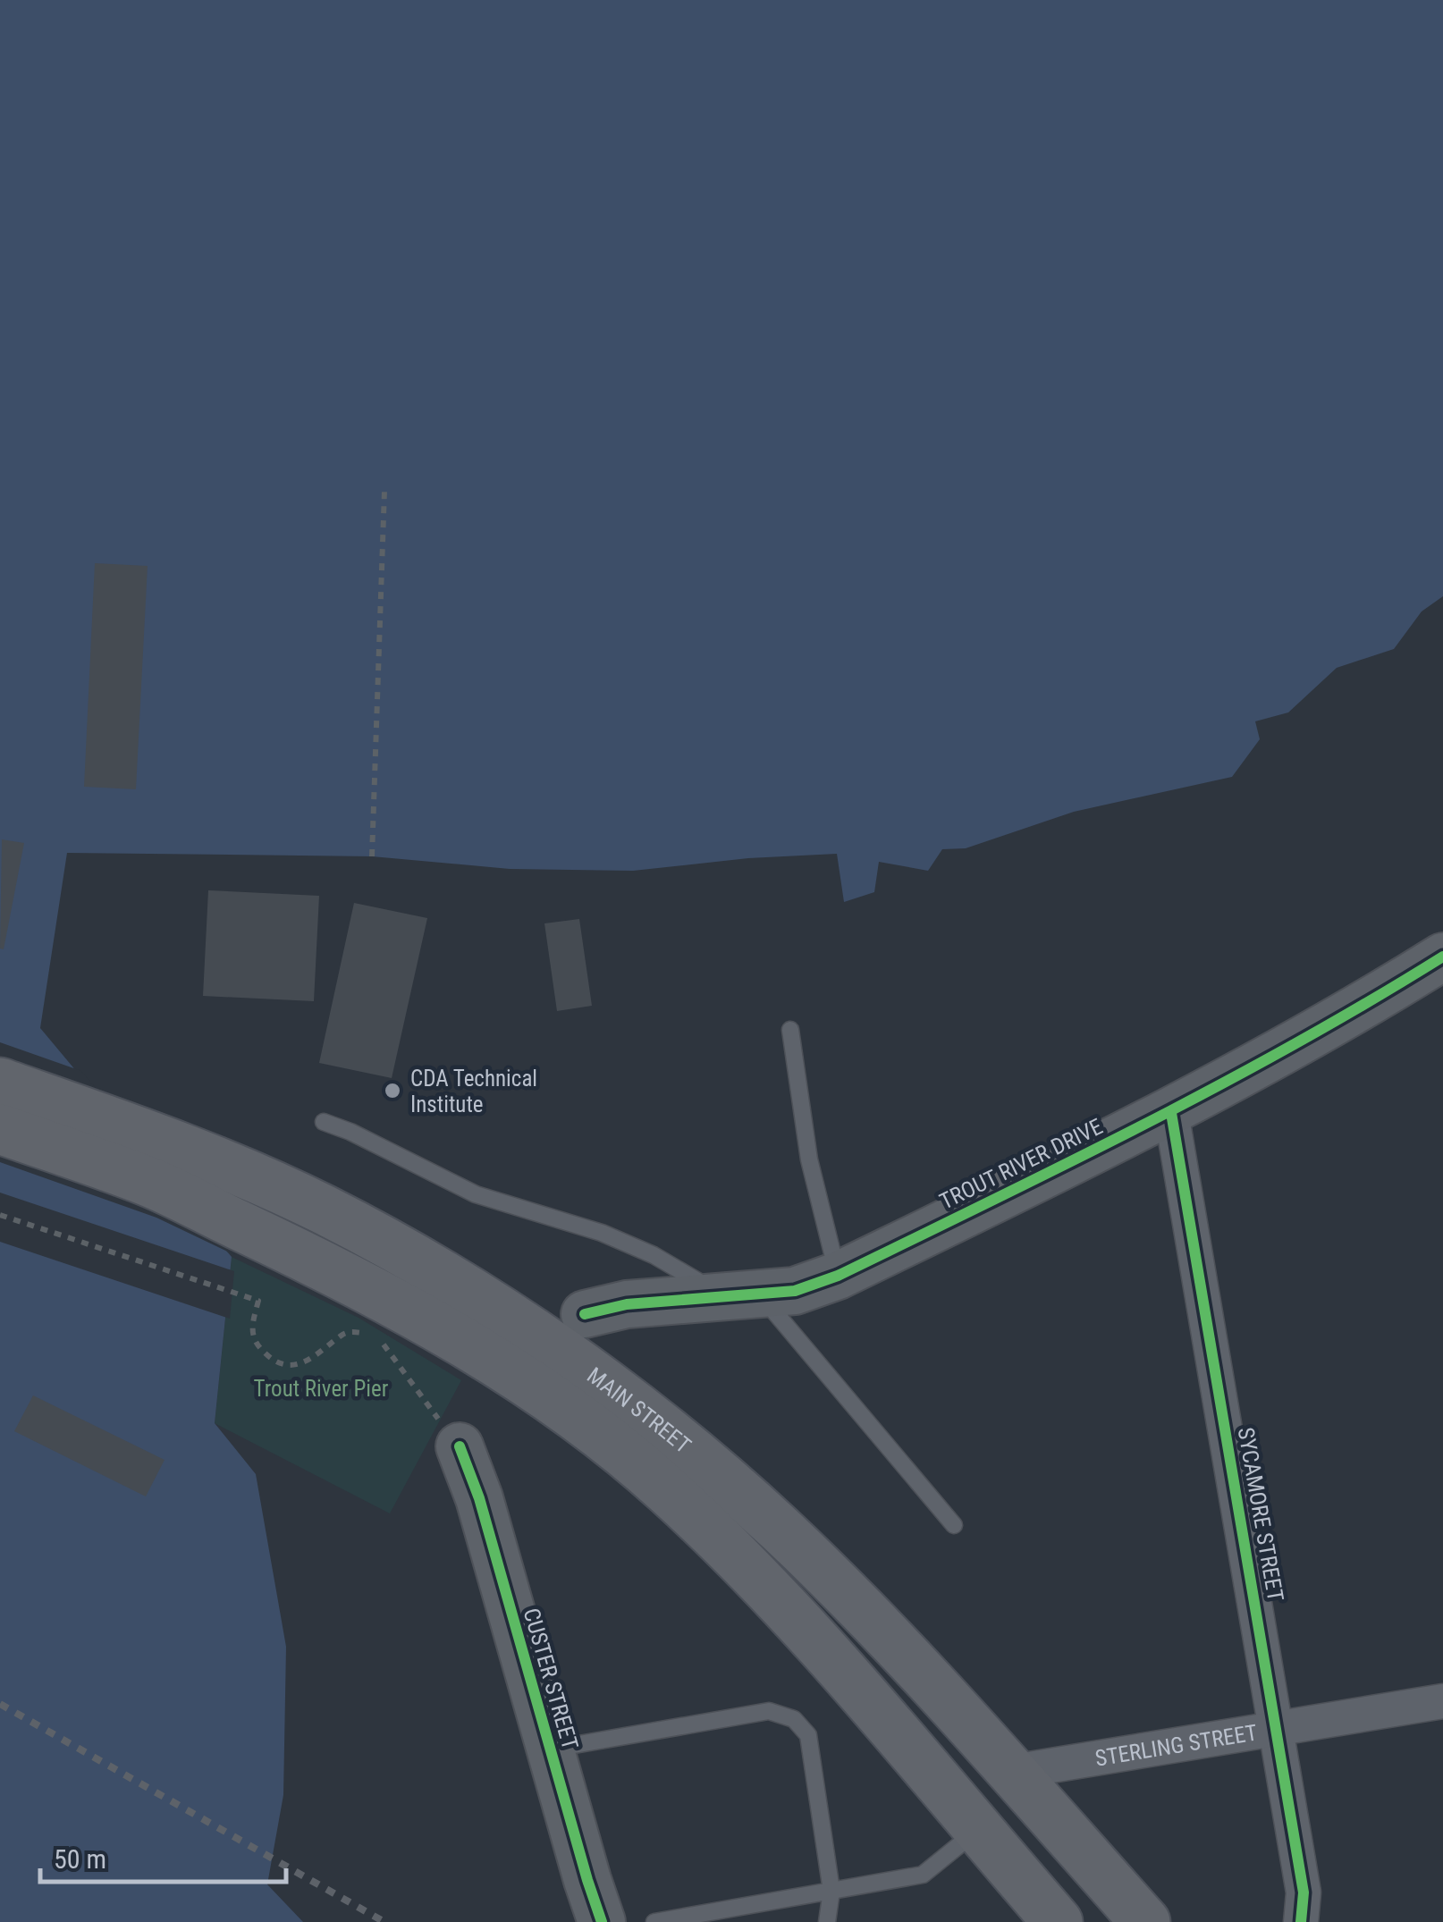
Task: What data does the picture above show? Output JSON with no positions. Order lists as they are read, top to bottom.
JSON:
{
  "streets": {
    "main road": ["MAIN STREET"],
    "street": [
      "TROUT RIVER DRIVE",
      "SYCAMORE STREET",
      "CUSTER STREET",
      "STERLING STREET"
    ]
  },
  "crossings": [
    ["TROUT RIVER DRIVE", "SYCAMORE STREET"],
    ["MAIN STREET", "STERLING STREET"],
    ["SYCAMORE STREET", "STERLING STREET"]
  ],
  "parks": ["Trout River Pier"],
  "places": ["CDA Technical Institute"],
  "scale_bar": "50 m"
}
